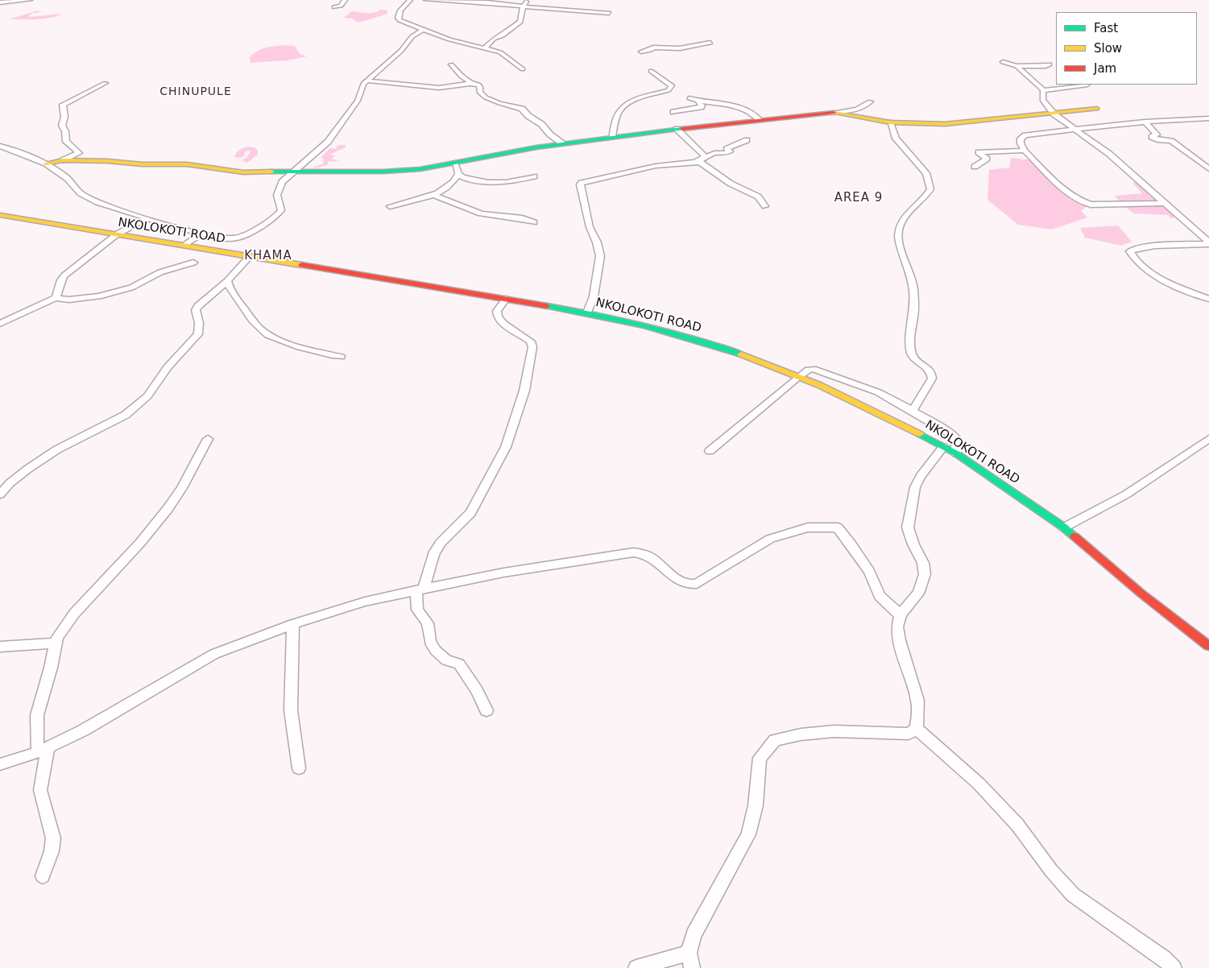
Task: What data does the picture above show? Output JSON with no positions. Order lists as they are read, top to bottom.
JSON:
{
  "streets": {
    "street": ["NKOLOKOTI ROAD"]
  },
  "districts": ["CHINUPULE", "AREA 9", "KHAMA"],
  "legend": ["Fast", "Slow", "Jam"]
}
